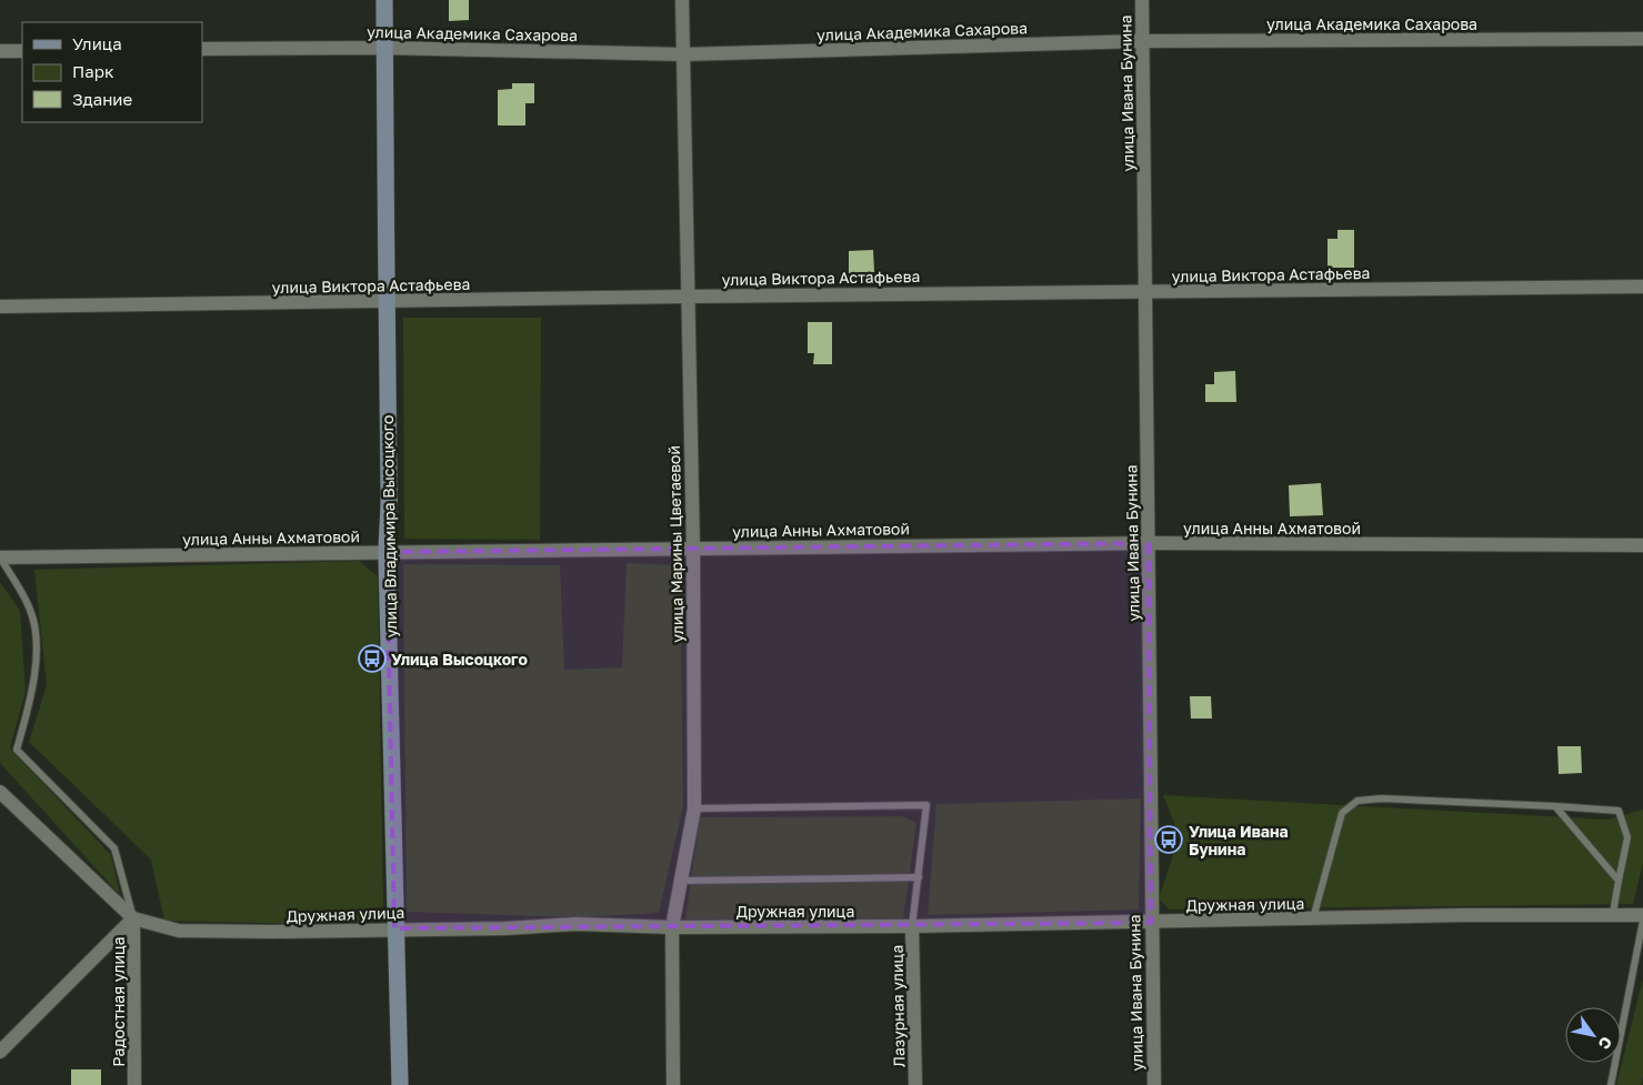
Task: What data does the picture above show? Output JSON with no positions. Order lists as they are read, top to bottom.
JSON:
{
  "streets": {
    "street": [
      "улица Академика Сахарова",
      "улица Ивана Бунина",
      "улица Виктора Астафьева",
      "улица Владимира Высоцкого",
      "улица Анны Ахматовой",
      "улица Марины Цветаевой",
      "Дружная улица",
      "Радостная улица",
      "Лазурная улица"
    ]
  },
  "crossings": [
    ["улица Академика Сахарова", "улица Ивана Бунина"],
    ["улица Академика Сахарова", "улица Владимира Высоцкого"],
    ["улица Академика Сахарова", "улица Марины Цветаевой"],
    ["улица Ивана Бунина", "улица Виктора Астафьева"],
    ["улица Ивана Бунина", "улица Анны Ахматовой"],
    ["улица Ивана Бунина", "Дружная улица"],
    ["улица Виктора Астафьева", "улица Владимира Высоцкого"],
    ["улица Виктора Астафьева", "улица Марины Цветаевой"],
    ["улица Владимира Высоцкого", "улица Анны Ахматовой"],
    ["улица Владимира Высоцкого", "Дружная улица"],
    ["улица Анны Ахматовой", "улица Марины Цветаевой"],
    ["улица Марины Цветаевой", "Дружная улица"],
    ["Дружная улица", "Радостная улица"],
    ["Дружная улица", "Лазурная улица"]
  ],
  "places": {
    "bus stop": ["Улица Высоцкого", "Улица Ивана Бунина"]
  },
  "legend": ["Улица", "Парк", "Здание"],
  "north": "bottom right"
}
